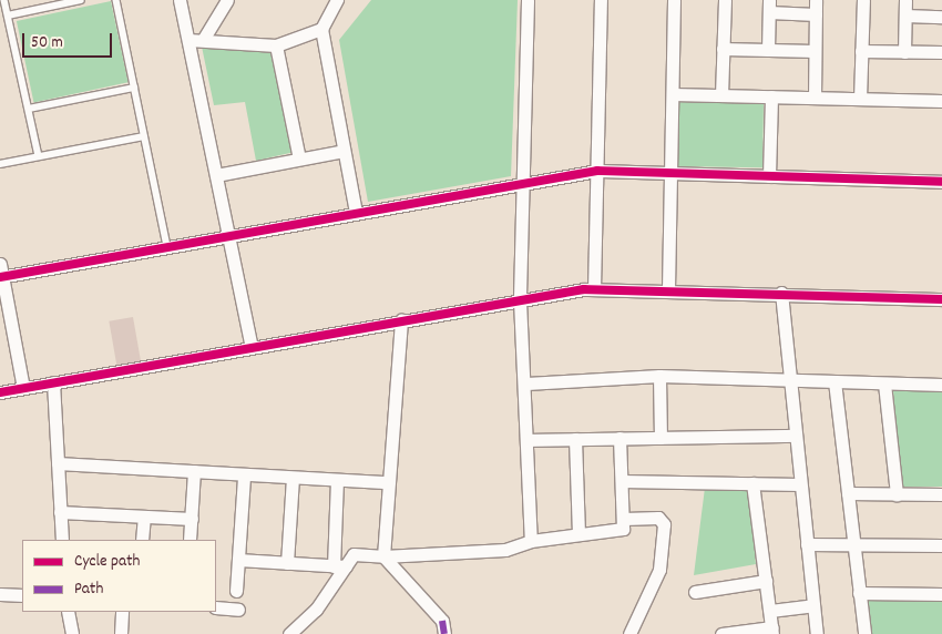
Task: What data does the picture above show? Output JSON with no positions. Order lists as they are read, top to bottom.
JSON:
{
  "legend": ["Cycle path", "Path"],
  "scale_bar": "50 m"
}
